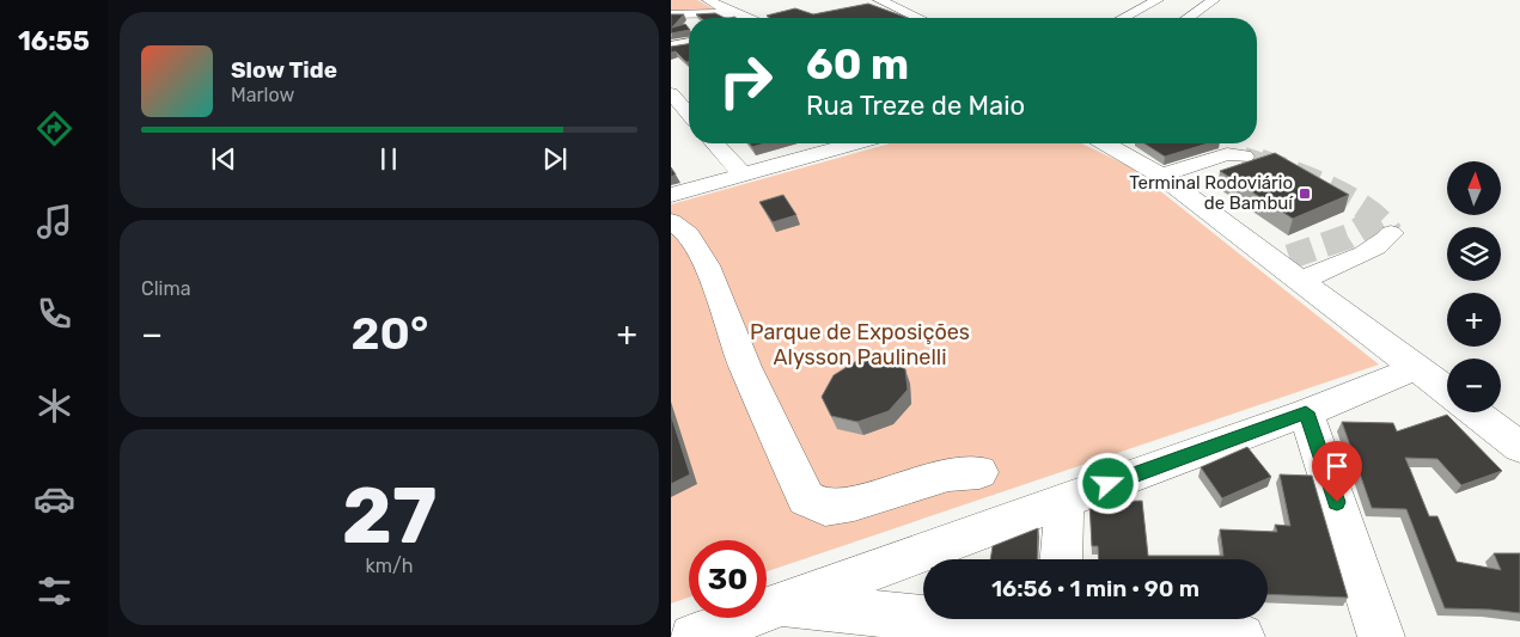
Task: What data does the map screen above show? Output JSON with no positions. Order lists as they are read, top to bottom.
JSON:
{
  "parks": ["Parque de Exposições Alysson Paulinelli"],
  "places": {
    "transit": ["Terminal Rodoviário de Bambuí"]
  },
  "north": "top",
  "page": {
    "tabs": "16:55",
    "turn": ["60 m", "Rua Treze de Maio"],
    "song": ["Slow Tide", "Marlow"],
    "map_buttons": ["+", "−"],
    "tile": [
      "Clima",
      ["27", "km/h"]
    ],
    "heat": ["−", "20°", "+"],
    "limit": "30",
    "trip": "16:56 · 1 min · 90 m"
  }
}
